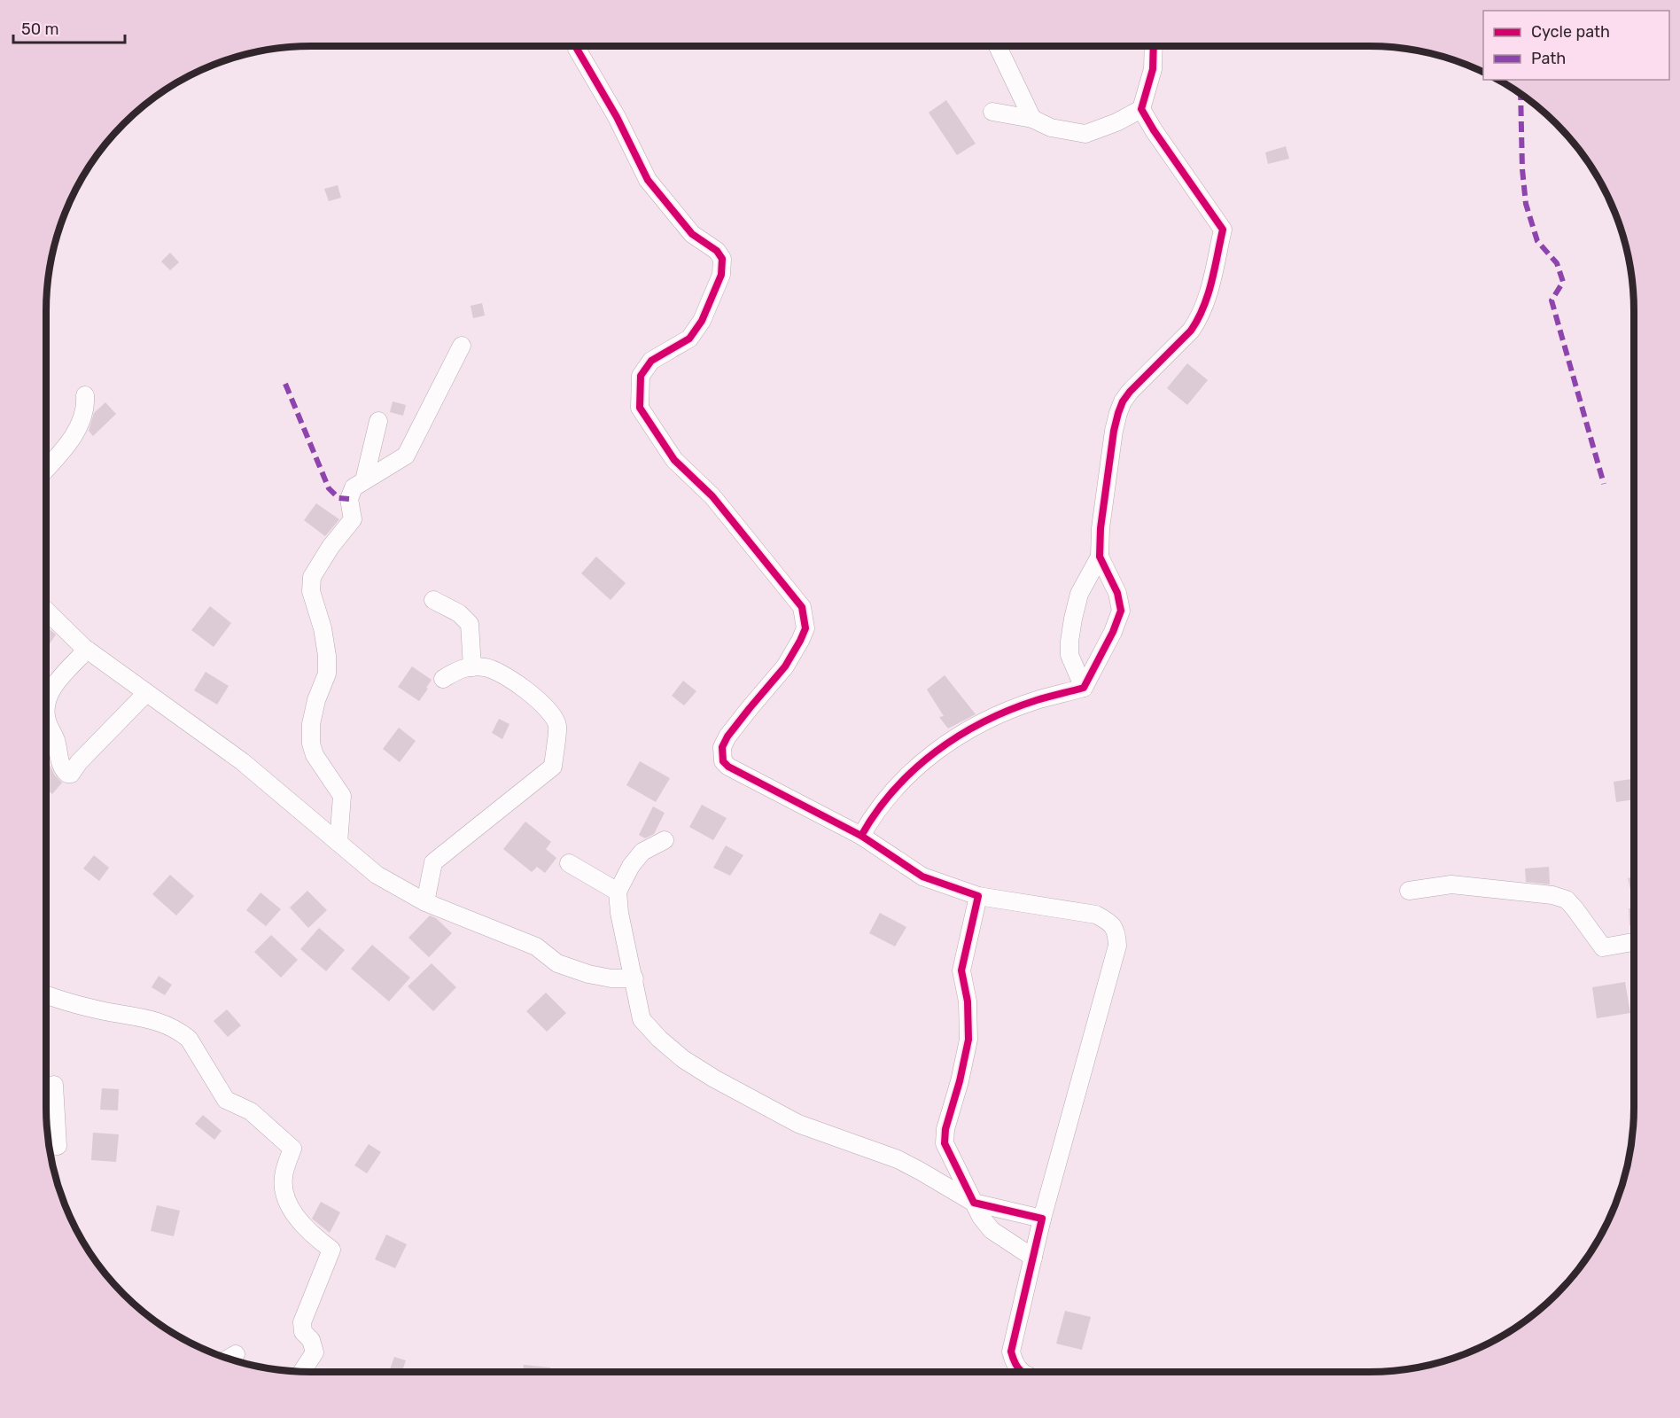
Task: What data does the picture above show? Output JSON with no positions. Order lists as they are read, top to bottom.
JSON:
{
  "legend": ["Cycle path", "Path"],
  "scale_bar": "50 m"
}
